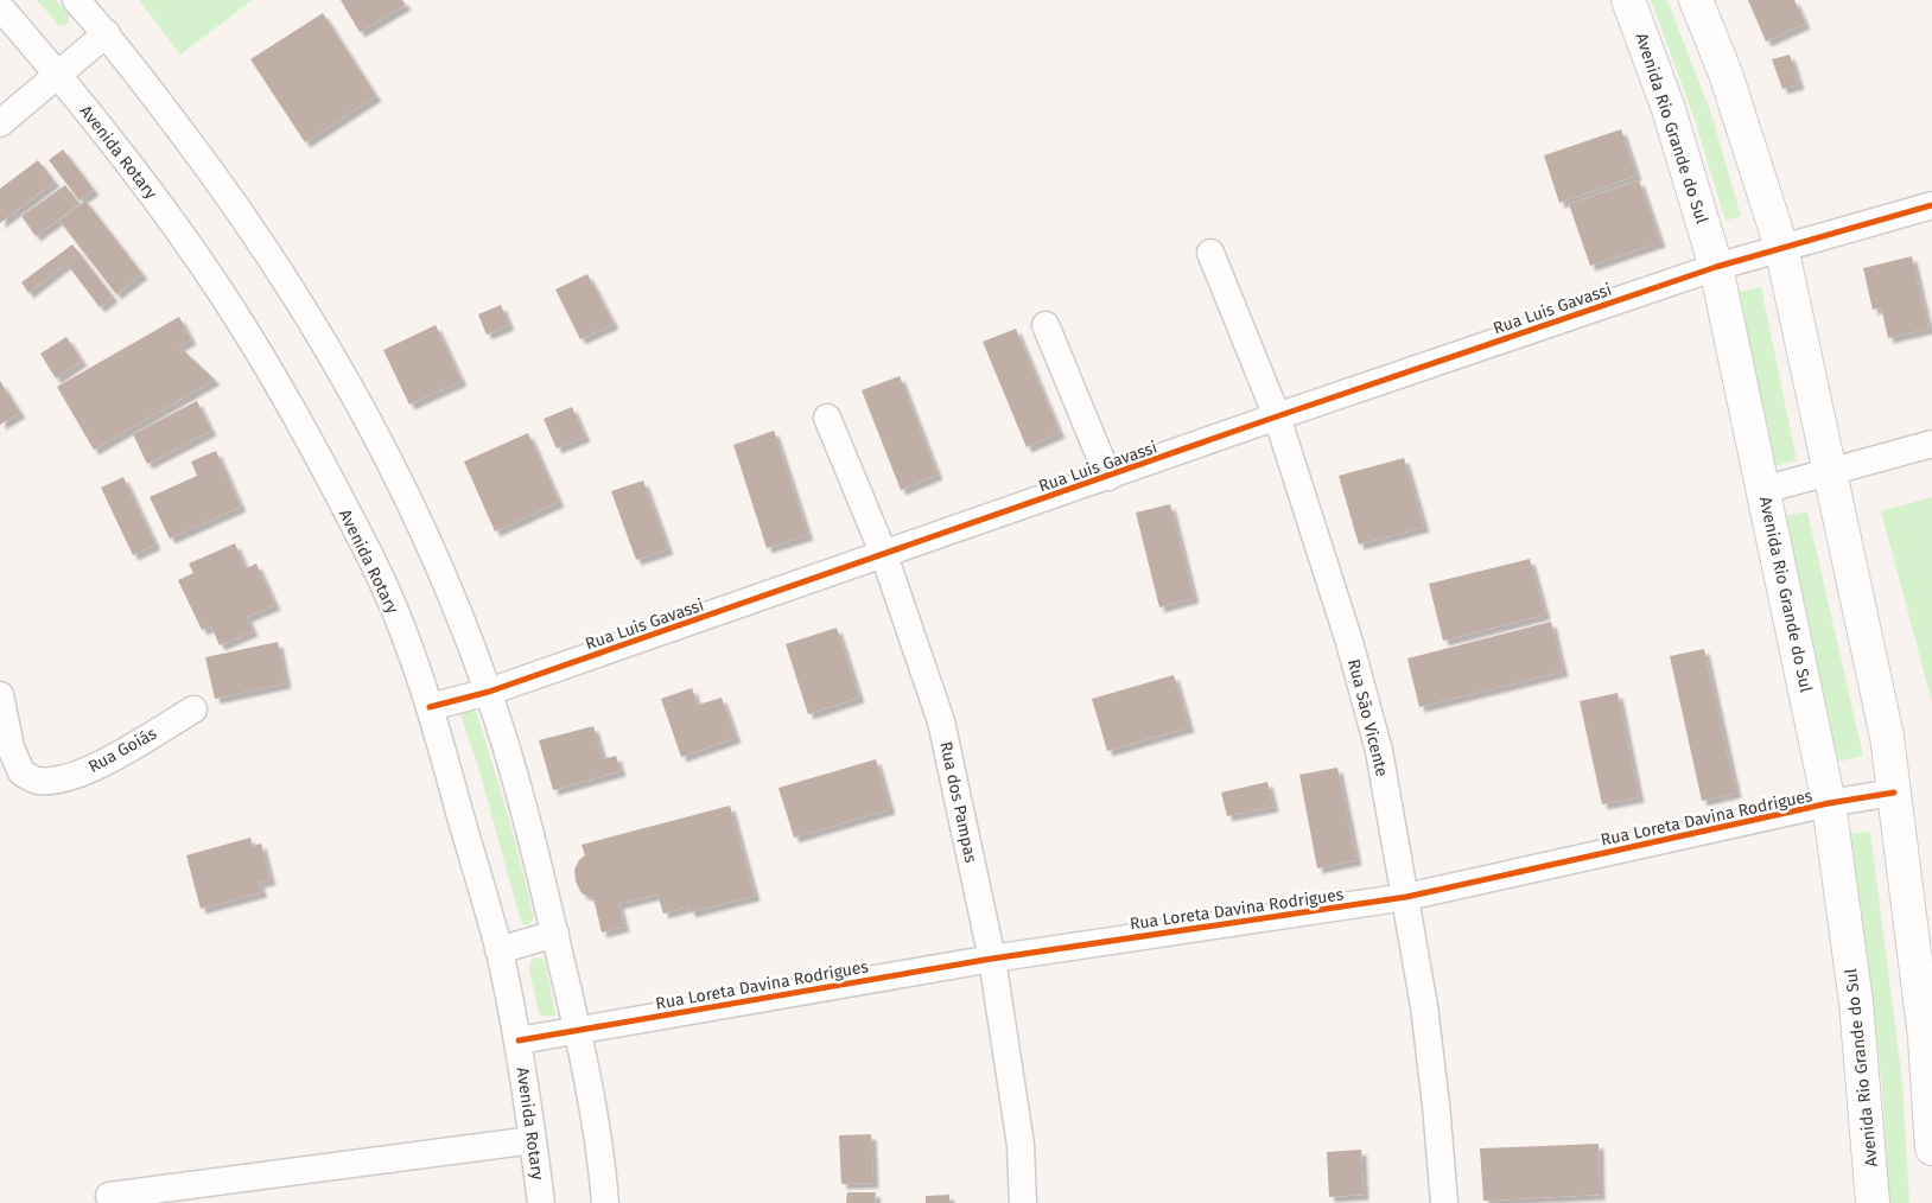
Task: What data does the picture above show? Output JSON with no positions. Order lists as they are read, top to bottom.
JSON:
{
  "streets": {
    "street": [
      "Avenida Rio Grande do Sul",
      "Avenida Rotary",
      "Rua Luis Gavassi",
      "Rua São Vicente",
      "Rua Goiás",
      "Rua dos Pampas",
      "Rua Loreta Davina Rodrigues"
    ]
  },
  "crossings": [
    ["Avenida Rio Grande do Sul", "Rua Luis Gavassi"],
    ["Avenida Rio Grande do Sul", "Rua Loreta Davina Rodrigues"],
    ["Avenida Rotary", "Rua Luis Gavassi"],
    ["Avenida Rotary", "Rua Loreta Davina Rodrigues"],
    ["Rua Luis Gavassi", "Rua São Vicente"],
    ["Rua Luis Gavassi", "Rua dos Pampas"],
    ["Rua São Vicente", "Rua Loreta Davina Rodrigues"],
    ["Rua dos Pampas", "Rua Loreta Davina Rodrigues"]
  ]
}
